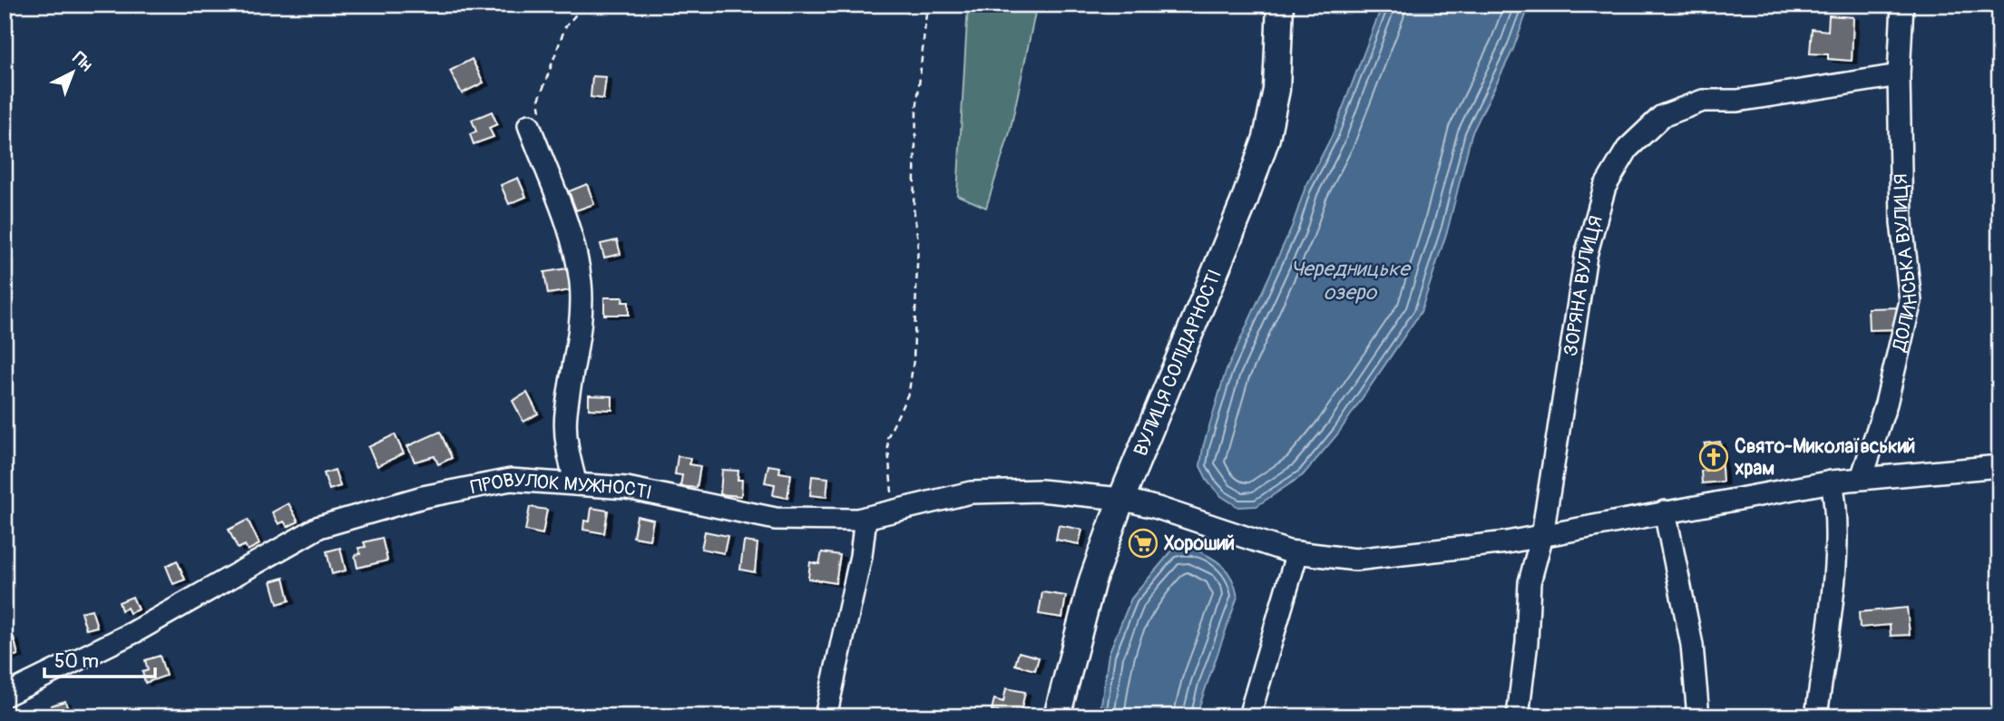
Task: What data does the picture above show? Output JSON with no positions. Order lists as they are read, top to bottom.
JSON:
{
  "streets": {
    "main road": ["ВУЛИЦЯ СОЛІДАРНОСТІ"],
    "street": ["ДОЛИНСЬКА ВУЛИЦЯ", "ЗОРЯНА ВУЛИЦЯ", "ПРОВУЛОК МУЖНОСТІ"]
  },
  "crossings": [
    ["ДОЛИНСЬКА ВУЛИЦЯ", "ЗОРЯНА ВУЛИЦЯ"],
    ["ДОЛИНСЬКА ВУЛИЦЯ", "ПРОВУЛОК МУЖНОСТІ"],
    ["ЗОРЯНА ВУЛИЦЯ", "ПРОВУЛОК МУЖНОСТІ"],
    ["ВУЛИЦЯ СОЛІДАРНОСТІ", "ПРОВУЛОК МУЖНОСТІ"]
  ],
  "water": ["Чередницьке озеро"],
  "places": {
    "church": ["Свято-Миколаївський храм"],
    "supermarket": ["Хороший"]
  },
  "scale_bar": "50 m",
  "north": "top right"
}
